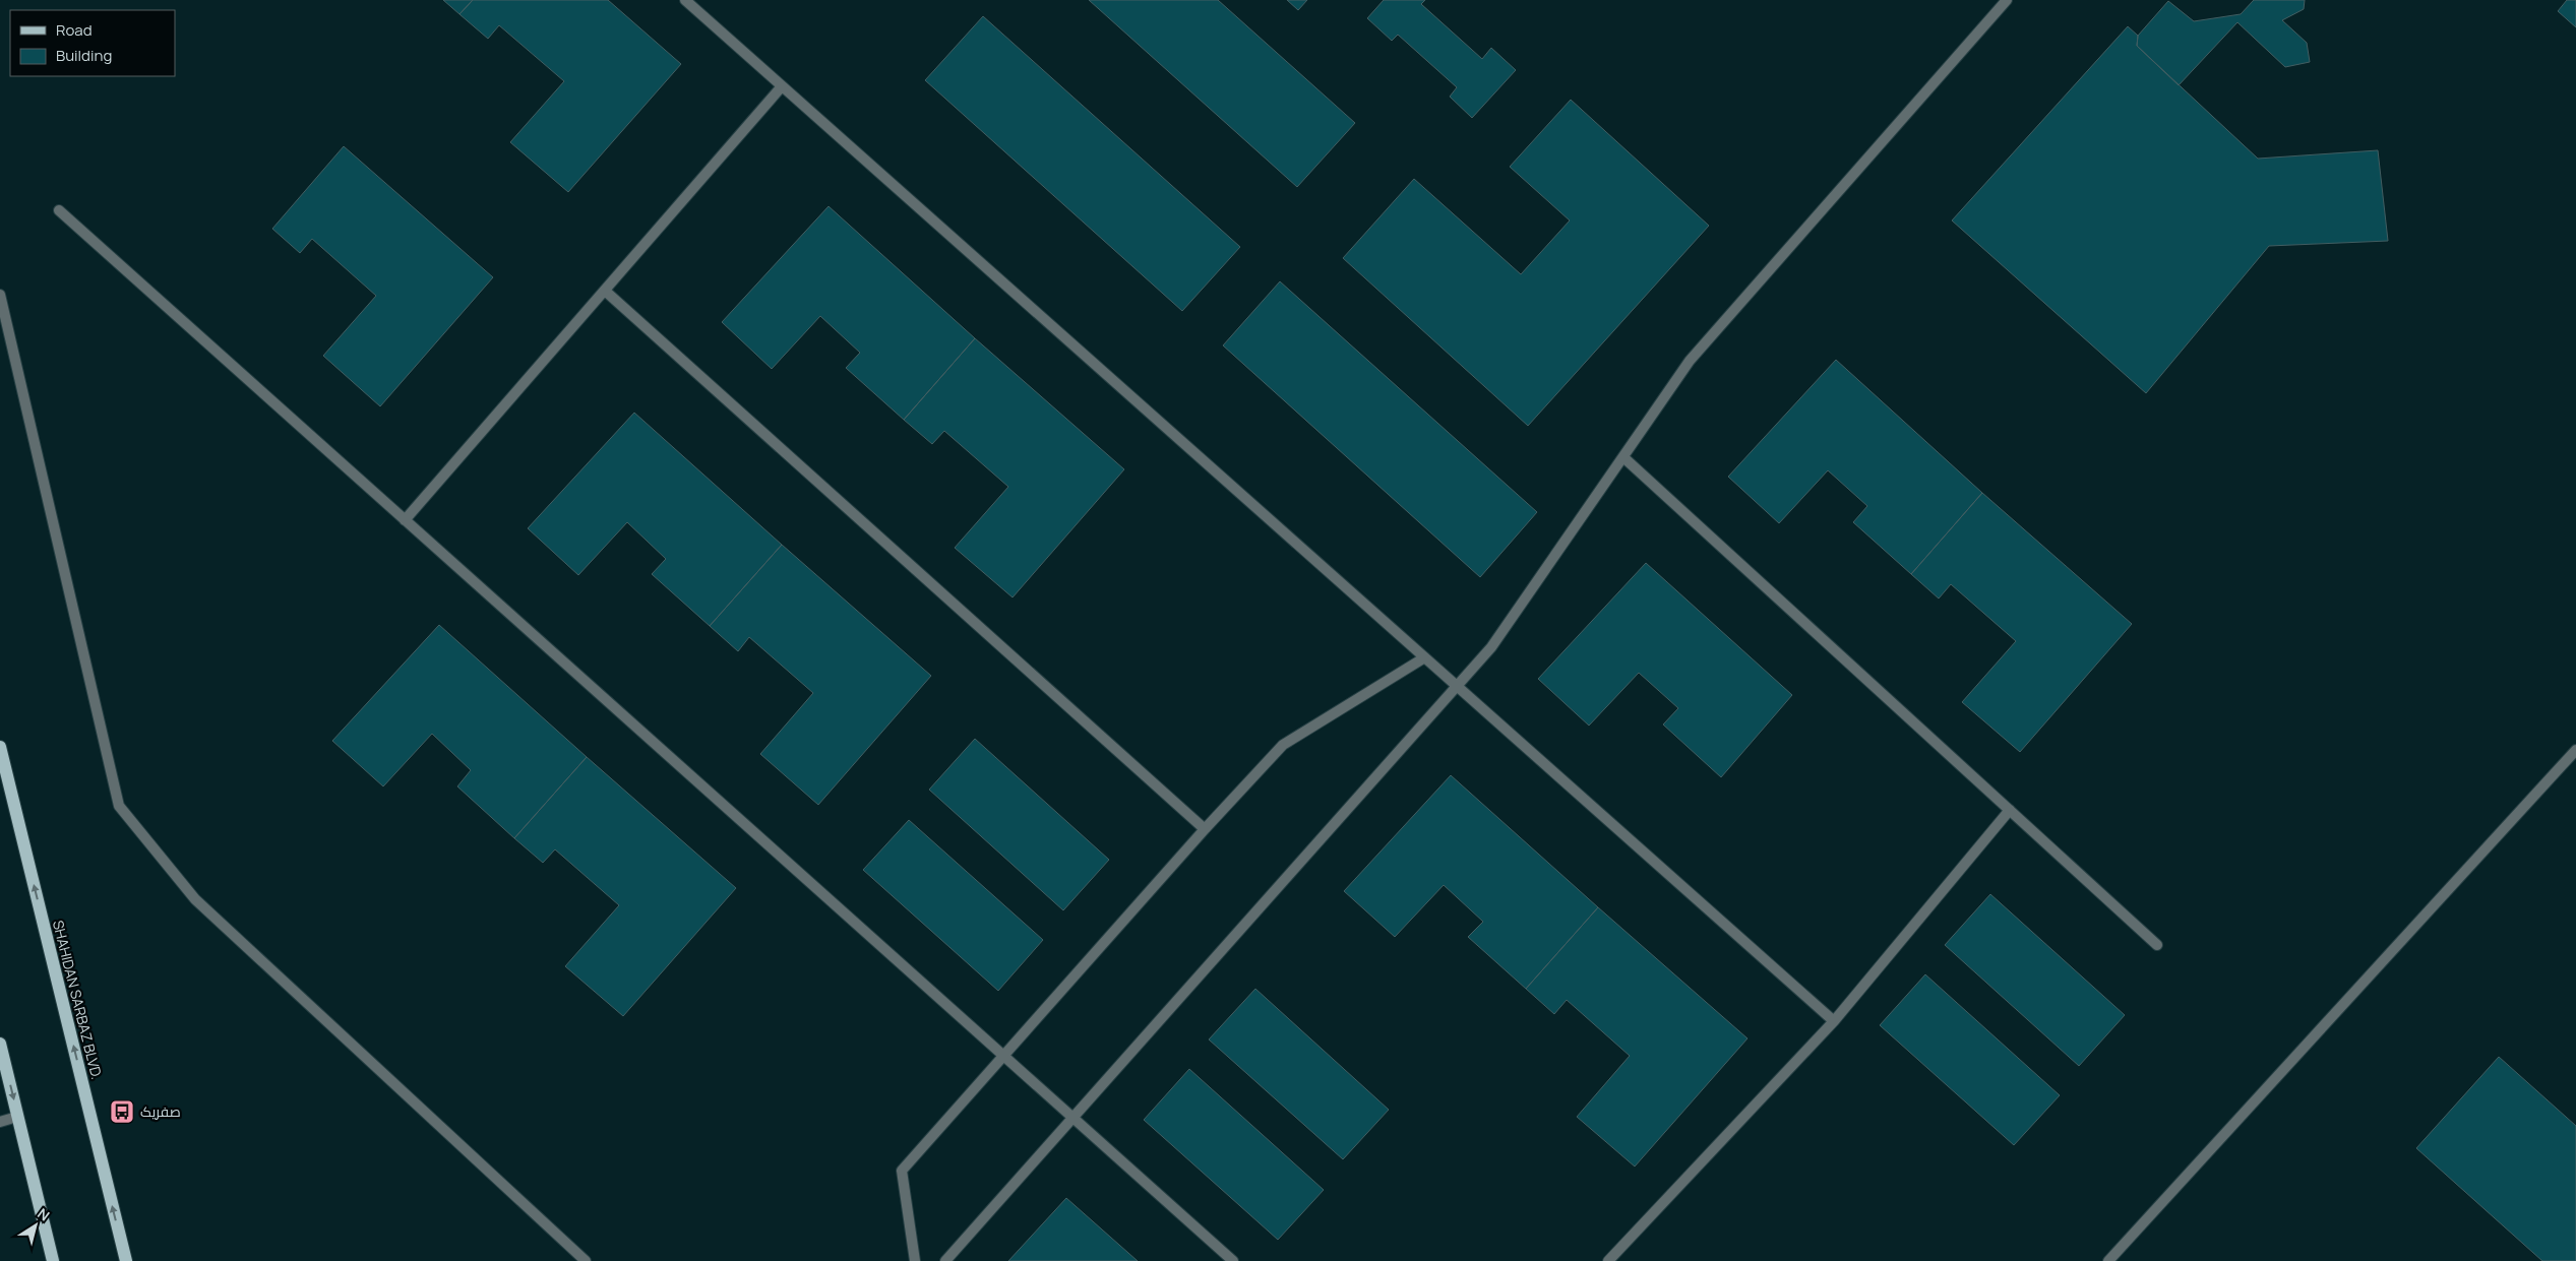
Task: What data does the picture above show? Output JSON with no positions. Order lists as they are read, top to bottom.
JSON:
{
  "streets": {
    "main road": ["SHAHIDAN SARBAZ BLVD."]
  },
  "places": {
    "bus stop": ["صفریک"]
  },
  "legend": ["Road", "Building"],
  "north": "top right"
}
